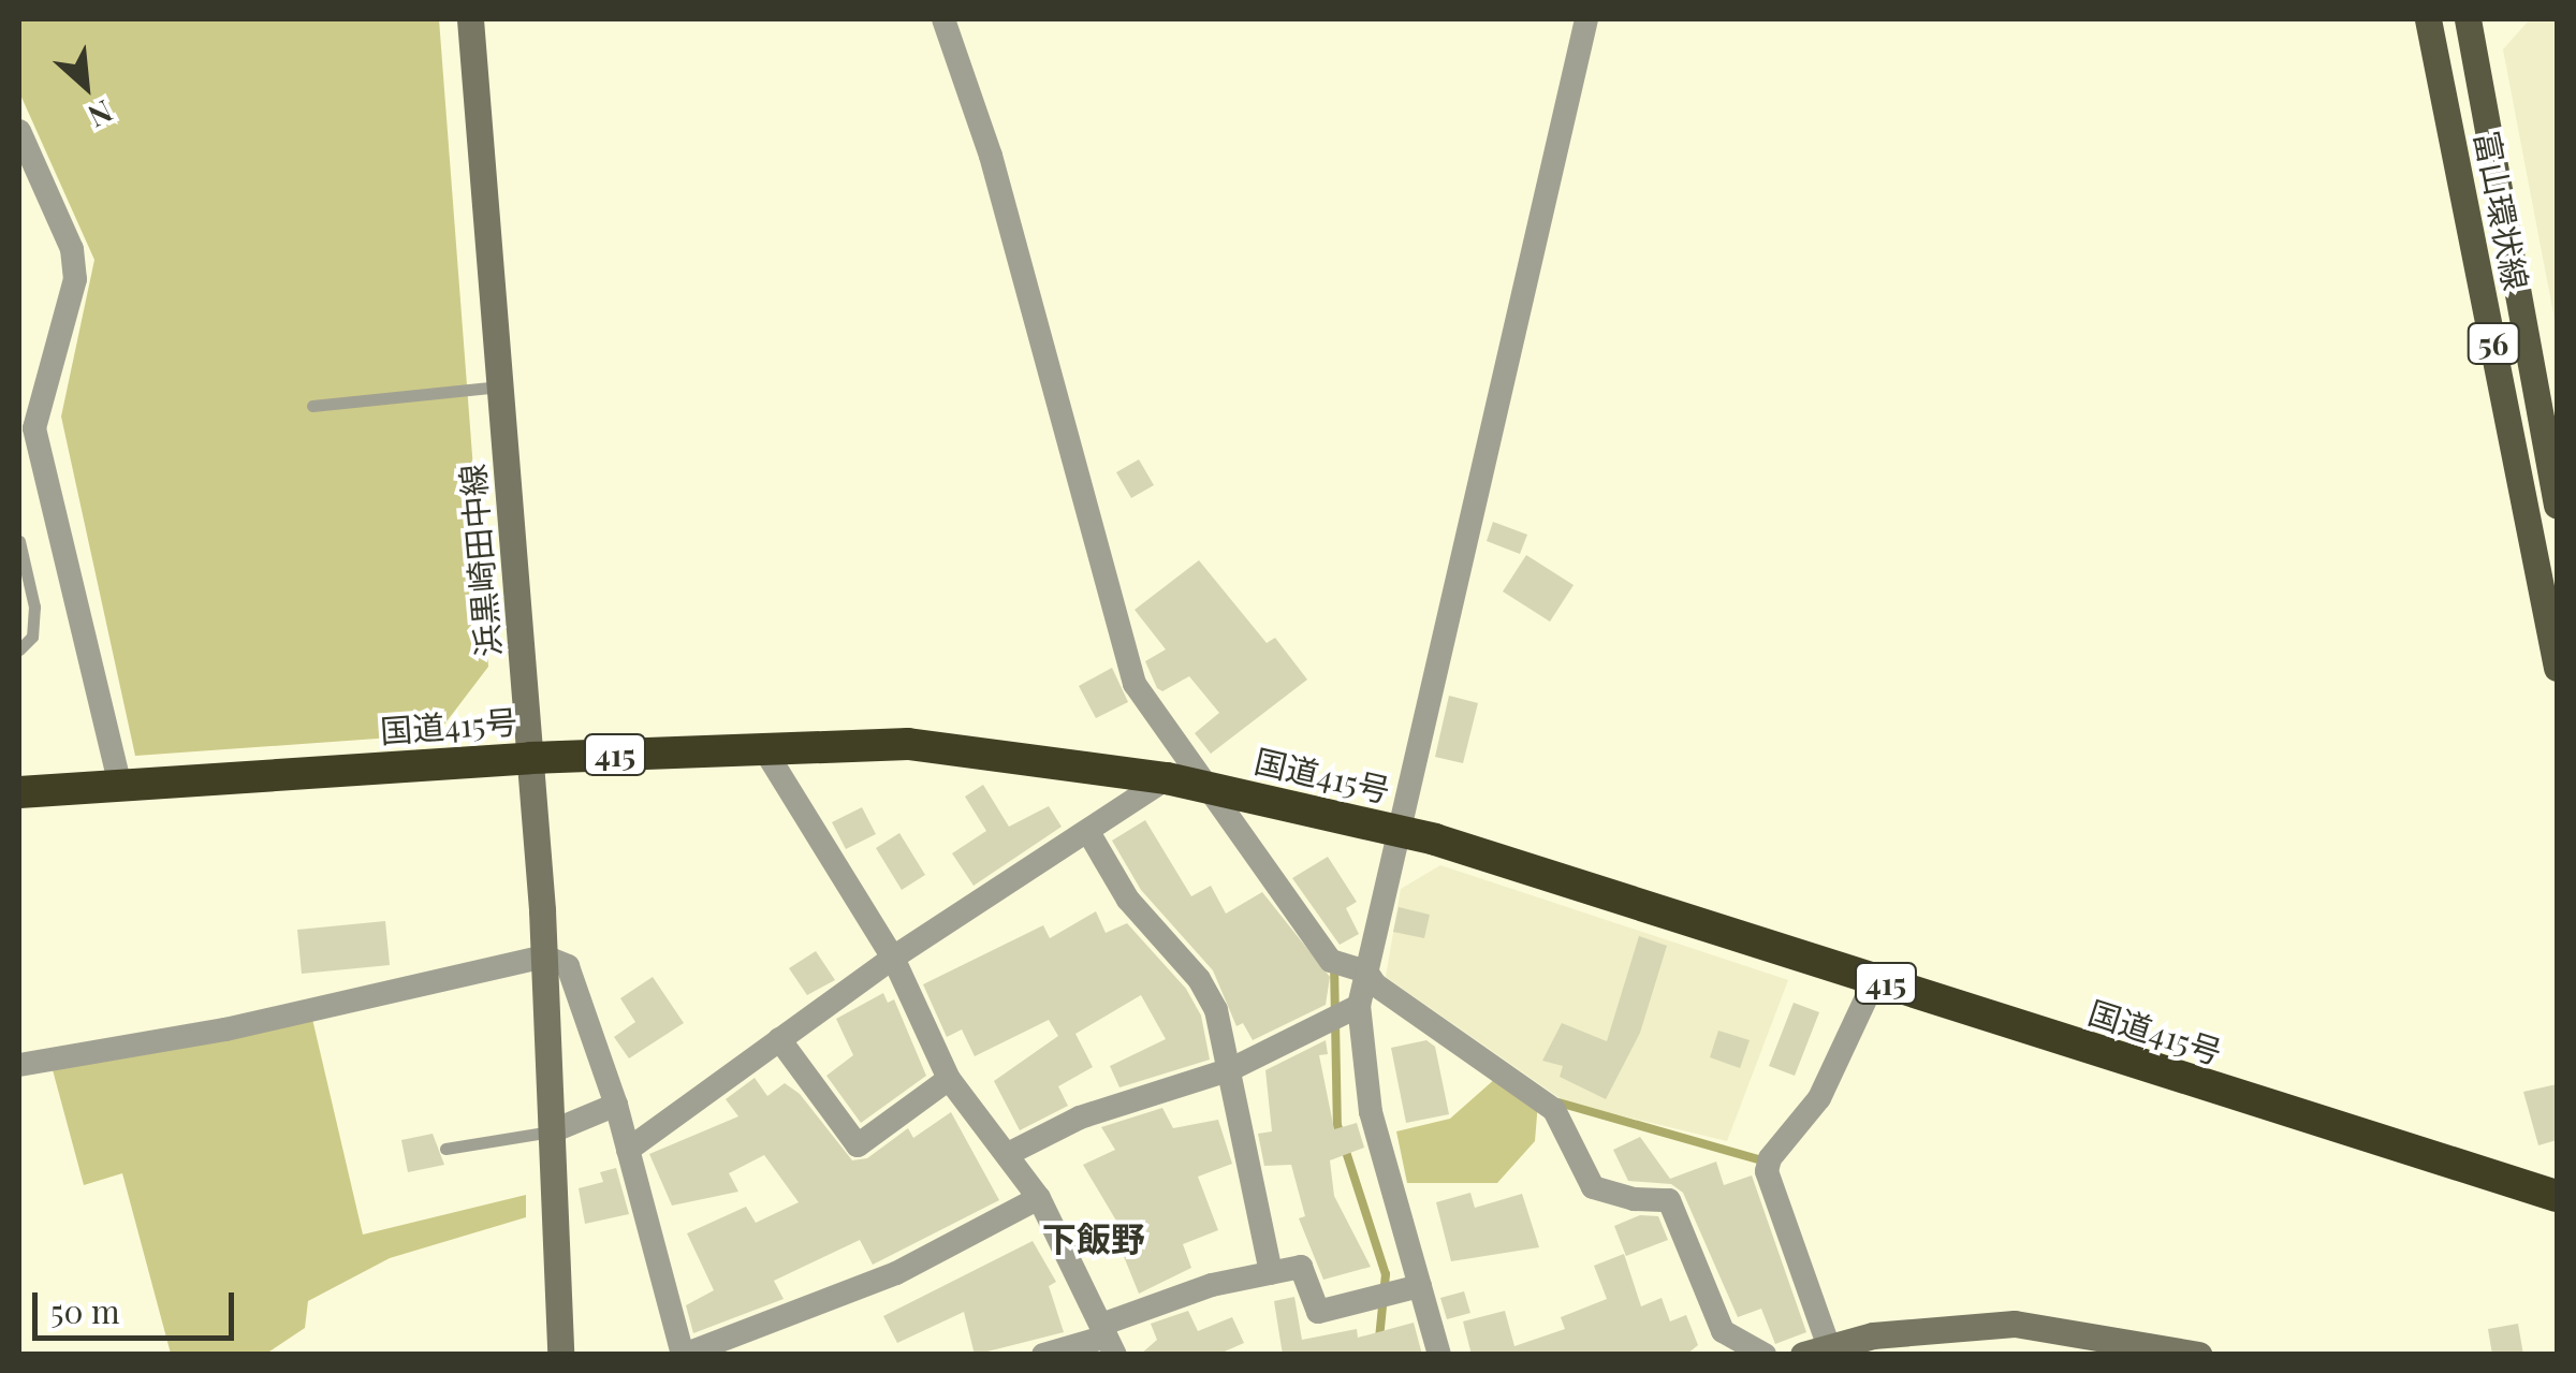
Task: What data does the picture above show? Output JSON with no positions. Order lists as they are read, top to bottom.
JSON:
{
  "streets": {
    "highway": ["国道415号", "415"],
    "main road": ["富山環状線", "56", "浜黒崎田中線"]
  },
  "crossings": [
    ["浜黒崎田中線", "国道415号"]
  ],
  "districts": ["下飯野"],
  "scale_bar": "50 m",
  "north": "bottom right"
}
